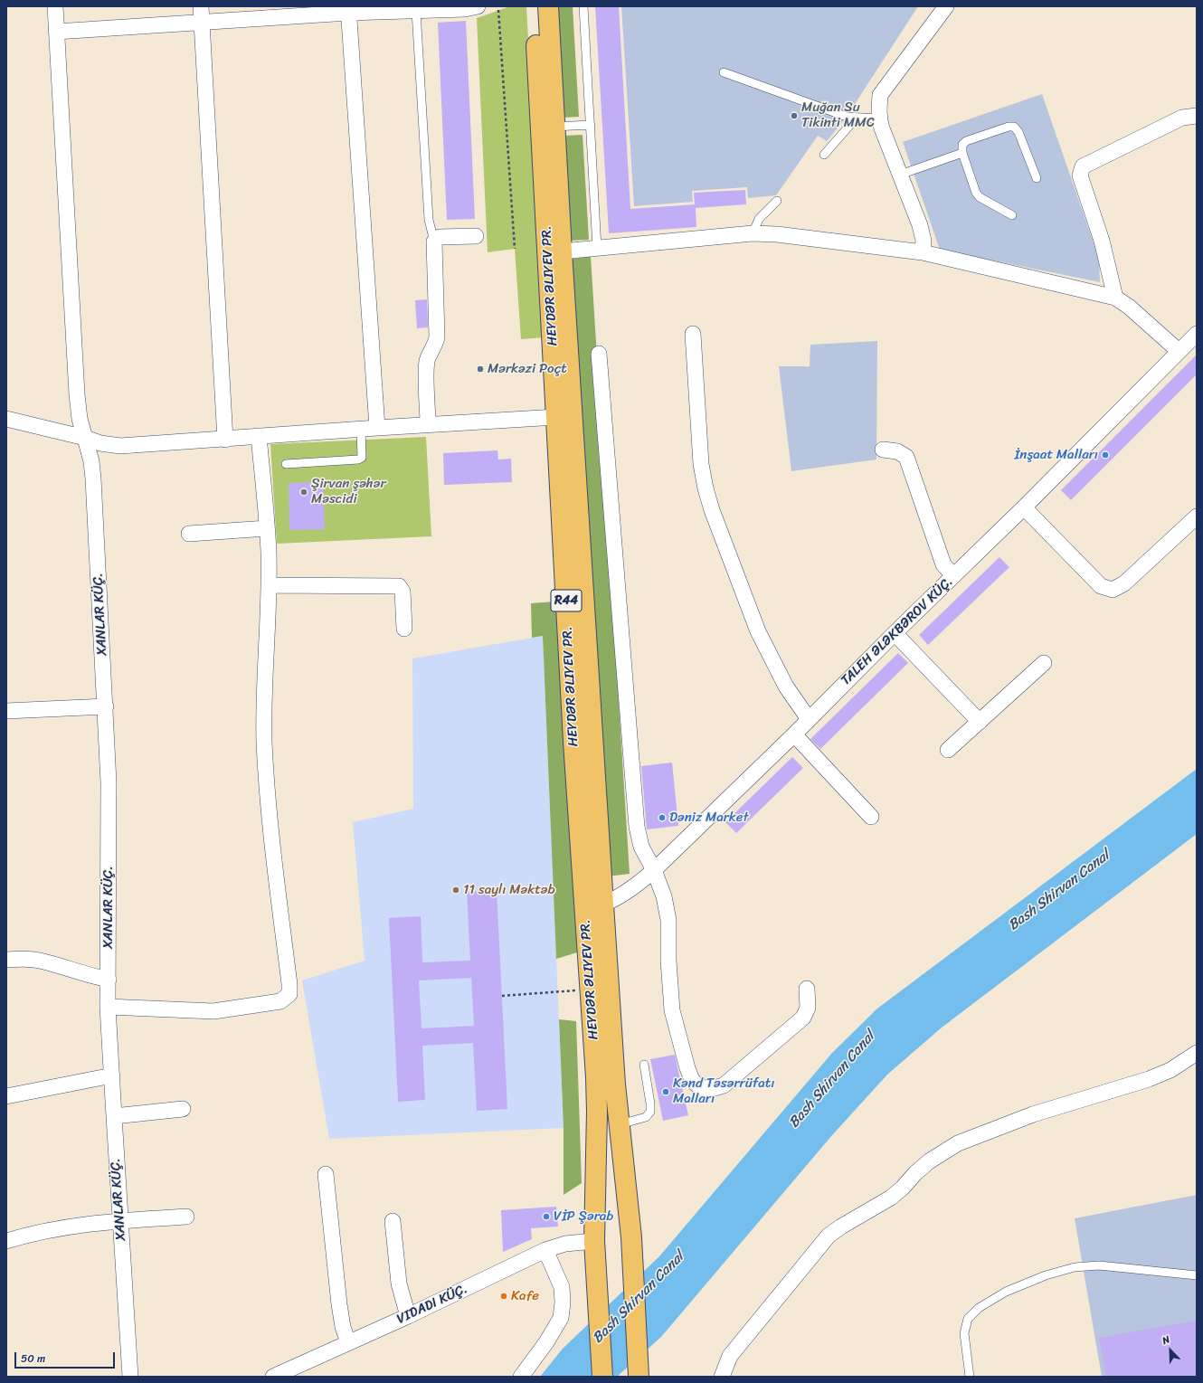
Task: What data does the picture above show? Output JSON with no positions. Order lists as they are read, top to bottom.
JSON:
{
  "streets": {
    "main road": ["HEYDƏR ƏLIYEV PR.", "R44"],
    "street": ["XANLAR KÜÇ.", "TALEH ƏLƏKBƏROV KÜÇ.", "VIDADI KÜÇ."]
  },
  "crossings": [
    ["HEYDƏR ƏLIYEV PR.", "TALEH ƏLƏKBƏROV KÜÇ."],
    ["HEYDƏR ƏLIYEV PR.", "VIDADI KÜÇ."]
  ],
  "water": ["Bash Shirvan Canal"],
  "places": [
    "Muğan Su Tikinti MMC",
    "Mərkəzi Poçt",
    "İnşaat Malları",
    "Şirvan şəhər Məscidi",
    "Dəniz Market",
    "11 saylı Məktəb",
    "Kənd Təsərrüfatı Malları",
    "VİP Şərab",
    "Kafe"
  ],
  "scale_bar": "50 m",
  "north": "top left"
}
